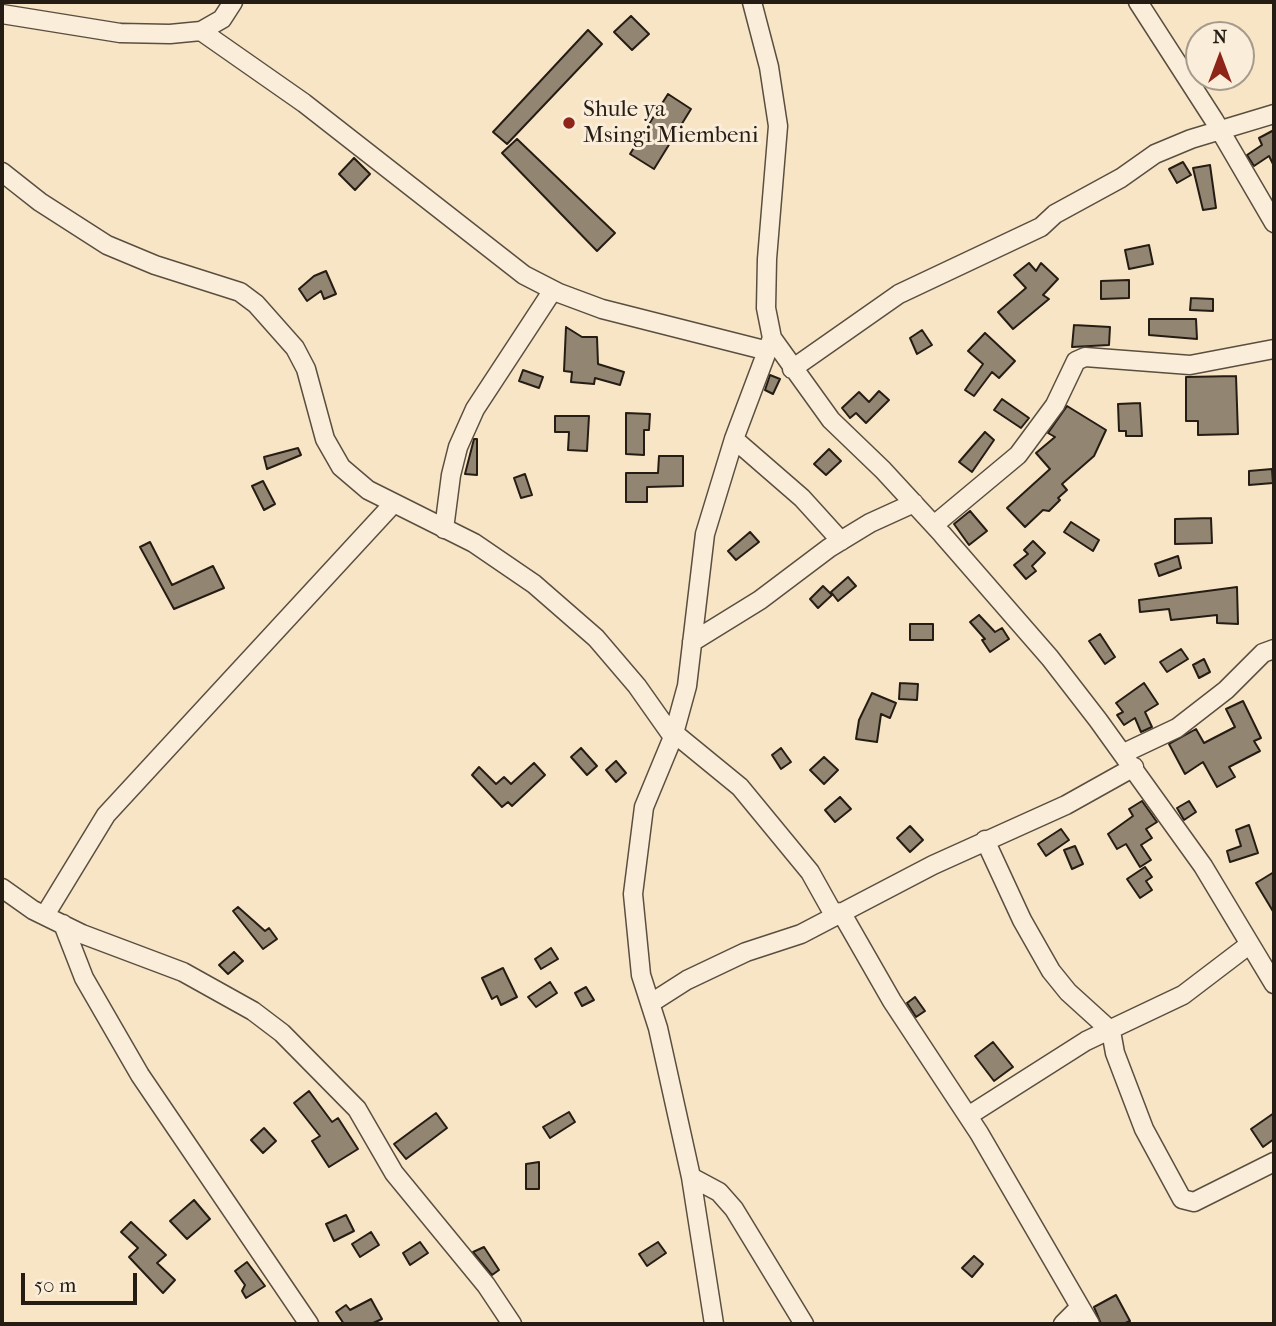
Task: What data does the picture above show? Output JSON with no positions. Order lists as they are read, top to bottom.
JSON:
{
  "places": ["Shule ya Msingi Miembeni"],
  "scale_bar": "50 m",
  "north": "top"
}
